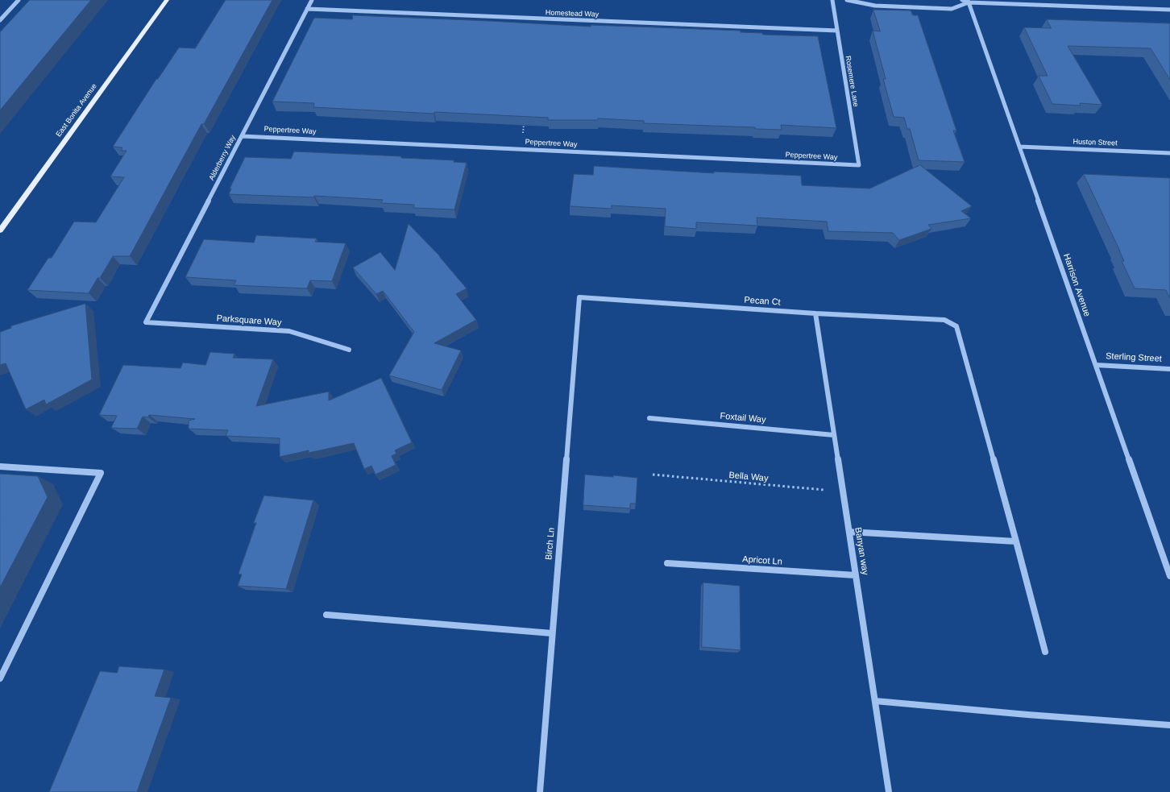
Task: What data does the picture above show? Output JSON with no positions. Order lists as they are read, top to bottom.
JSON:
{
  "streets": {
    "main road": ["East Bonita Avenue"],
    "street": [
      "Homestead Way",
      "Rosemere Lane",
      "Peppertree Way",
      "Huston Street",
      "Alderberry Way",
      "Harrison Avenue",
      "Pecan Ct",
      "Parksquare Way",
      "Sterling Street",
      "Foxtail Way",
      "Birch Ln",
      "Banyan way",
      "Apricot Ln"
    ],
    "path": ["Bella Way"]
  },
  "crossings": [
    ["Homestead Way", "Rosemere Lane"],
    ["Homestead Way", "Alderberry Way"],
    ["Rosemere Lane", "Peppertree Way"],
    ["Peppertree Way", "Alderberry Way"],
    ["Huston Street", "Harrison Avenue"],
    ["Alderberry Way", "Parksquare Way"],
    ["Harrison Avenue", "Sterling Street"],
    ["Pecan Ct", "Birch Ln"],
    ["Pecan Ct", "Banyan way"],
    ["Foxtail Way", "Banyan way"],
    ["Bella Way", "Banyan way"],
    ["Banyan way", "Apricot Ln"]
  ]
}
